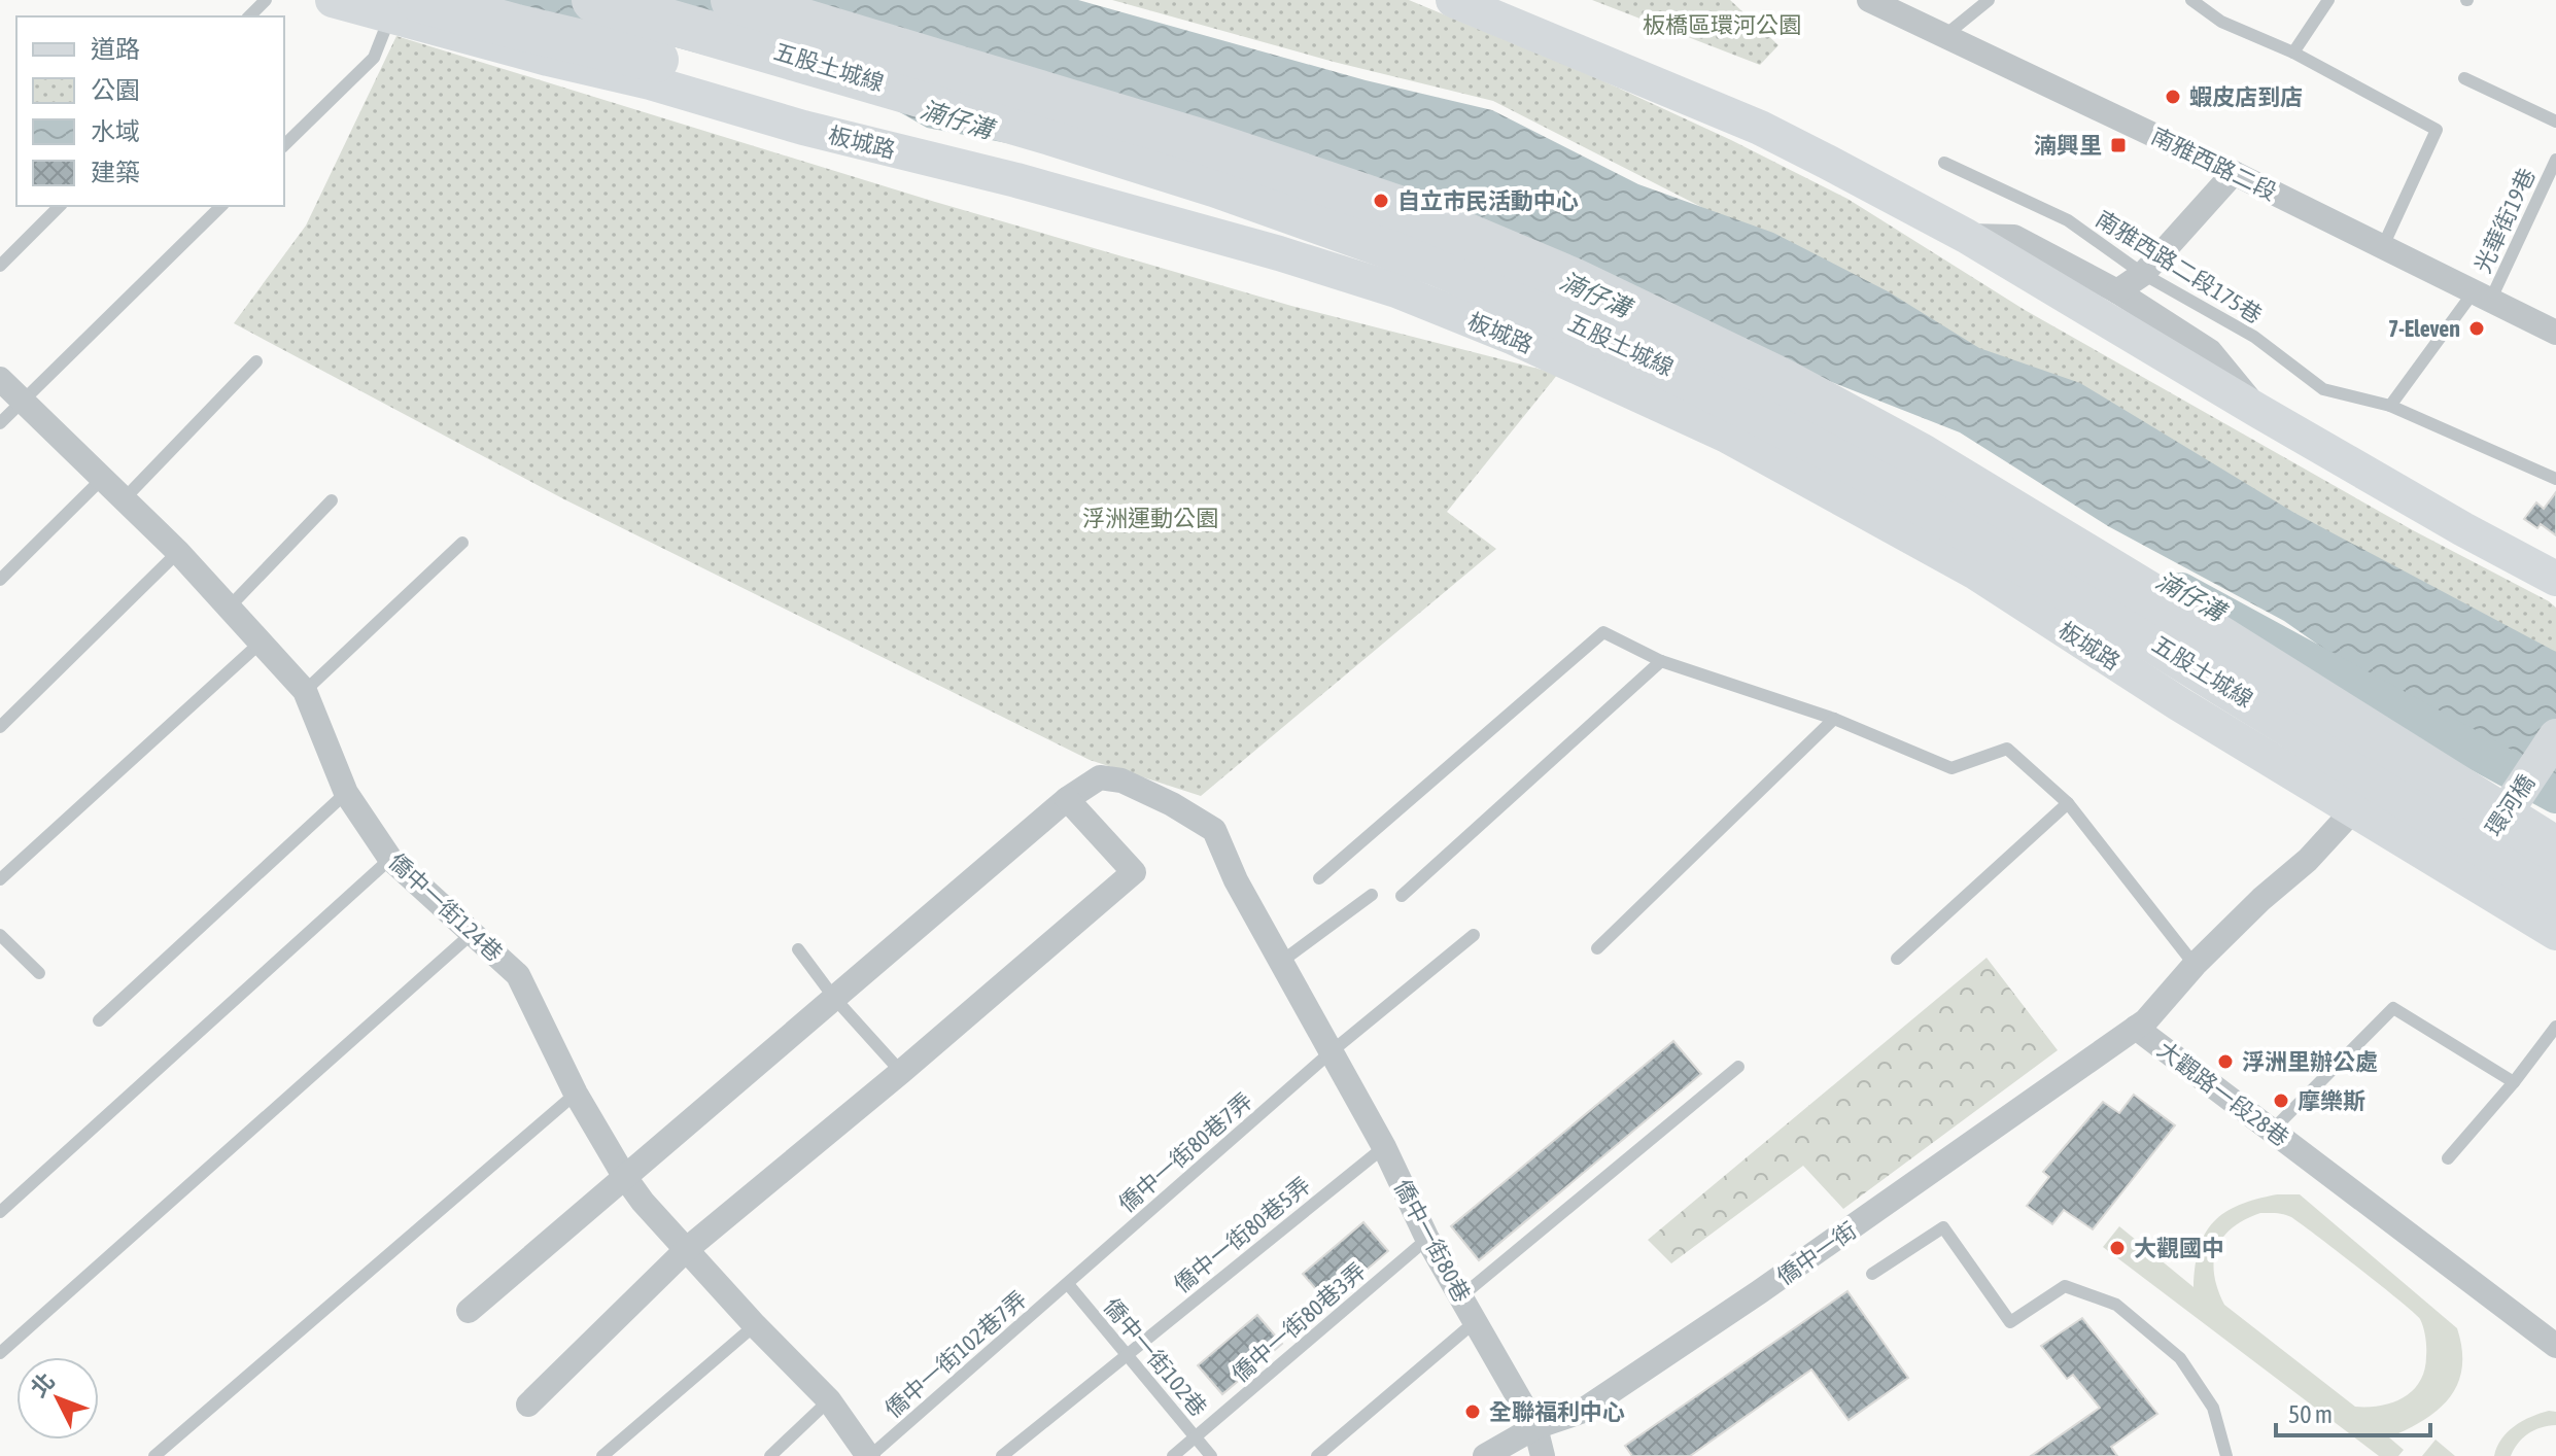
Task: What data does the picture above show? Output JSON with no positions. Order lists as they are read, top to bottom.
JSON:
{
  "streets": {
    "highway": ["五股土城線"],
    "street": [
      "板城路",
      "南雅西路二段",
      "環河橋",
      "僑中一街124巷",
      "大觀路一段28巷",
      "僑中一街80巷",
      "僑中一街"
    ],
    "lane": [
      "光華街19巷",
      "南雅西路二段175巷",
      "僑中一街80巷7弄",
      "僑中一街80巷5弄",
      "僑中一街80巷3弄",
      "僑中一街102巷7弄",
      "僑中一街102巷"
    ]
  },
  "crossings": [
    ["板城路", "環河橋"],
    ["板城路", "大觀路一段28巷"],
    ["南雅西路二段", "光華街19巷"],
    ["光華街19巷", "南雅西路二段175巷"],
    ["僑中一街124巷", "僑中一街80巷"],
    ["僑中一街124巷", "僑中一街102巷7弄"],
    ["大觀路一段28巷", "僑中一街"],
    ["僑中一街80巷7弄", "僑中一街80巷"],
    ["僑中一街80巷7弄", "僑中一街102巷7弄"],
    ["僑中一街80巷7弄", "僑中一街102巷"],
    ["僑中一街80巷5弄", "僑中一街80巷"],
    ["僑中一街80巷5弄", "僑中一街102巷"],
    ["僑中一街80巷", "僑中一街"],
    ["僑中一街80巷", "僑中一街80巷3弄"],
    ["僑中一街80巷3弄", "僑中一街102巷"],
    ["僑中一街102巷7弄", "僑中一街102巷"]
  ],
  "water": ["湳仔溝"],
  "parks": ["板橋區環河公園", "浮洲運動公園"],
  "places": {
    "other": [
      "蝦皮店到店",
      "自立市民活動中心",
      "7-Eleven",
      "浮洲里辦公處",
      "摩樂斯",
      "大觀國中",
      "全聯福利中心"
    ],
    "transit": ["湳興里"]
  },
  "legend": [
    "道路",
    "公園",
    "水域",
    "建築"
  ],
  "scale_bar": "50 m",
  "north": "top left"
}
